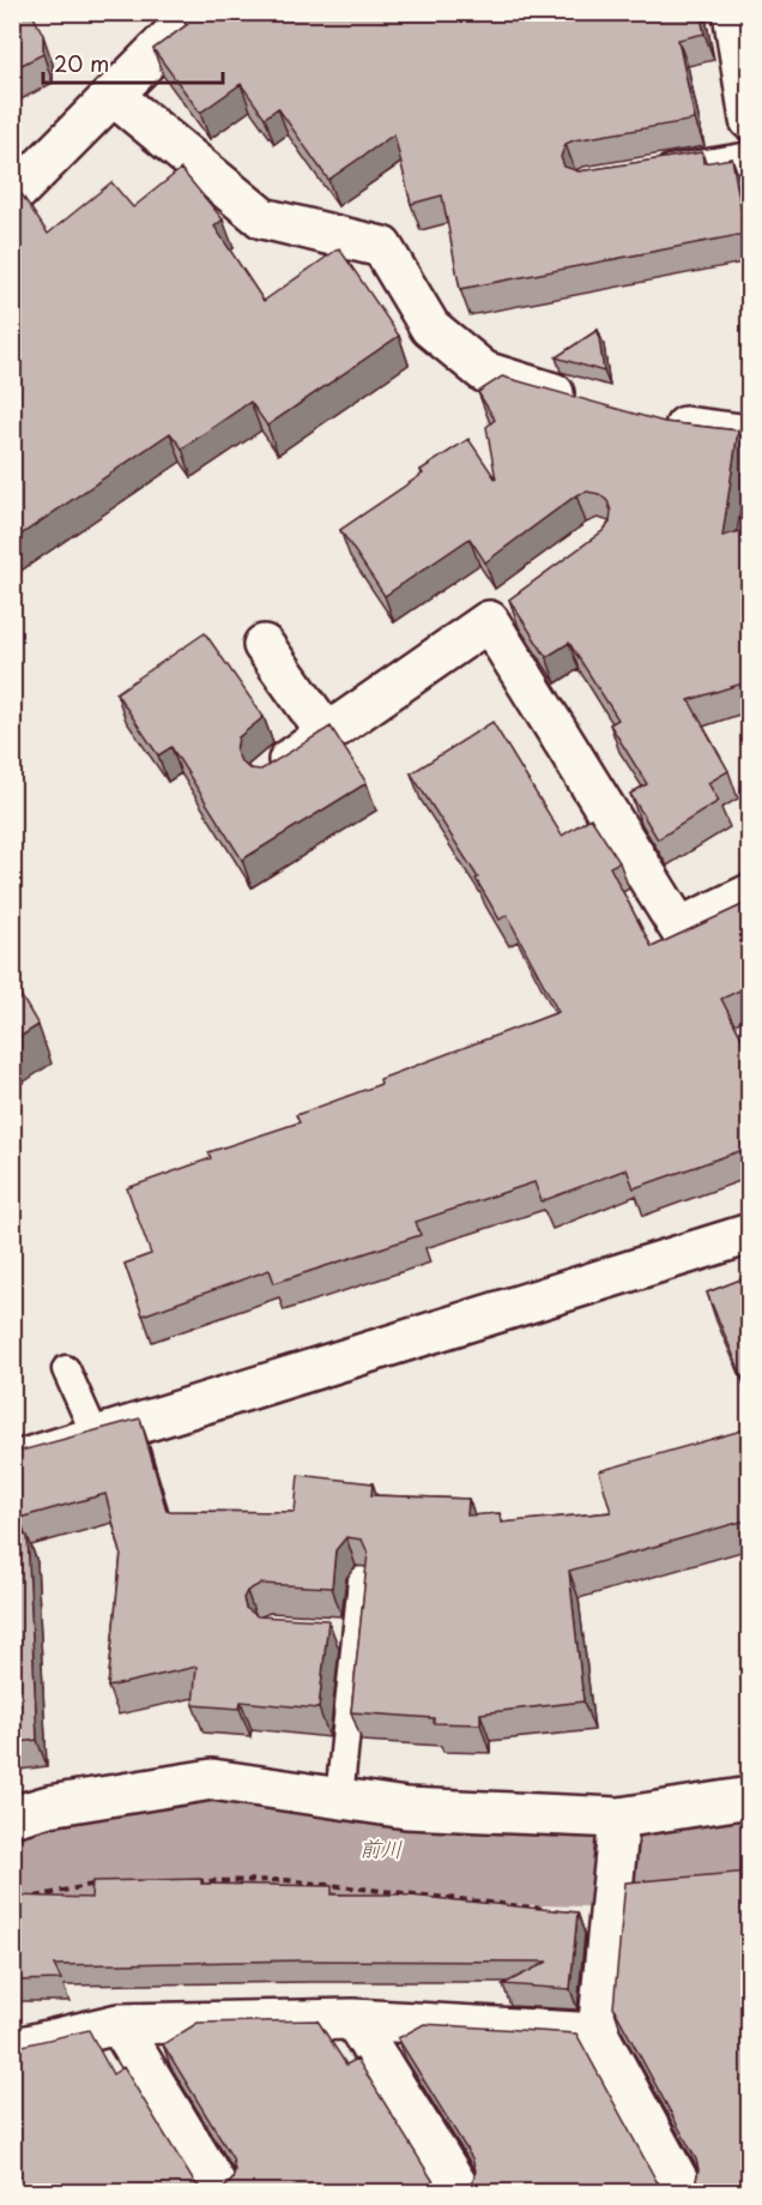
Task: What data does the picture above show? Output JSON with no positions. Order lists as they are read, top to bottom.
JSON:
{
  "water": ["前川"],
  "scale_bar": "20 m"
}
